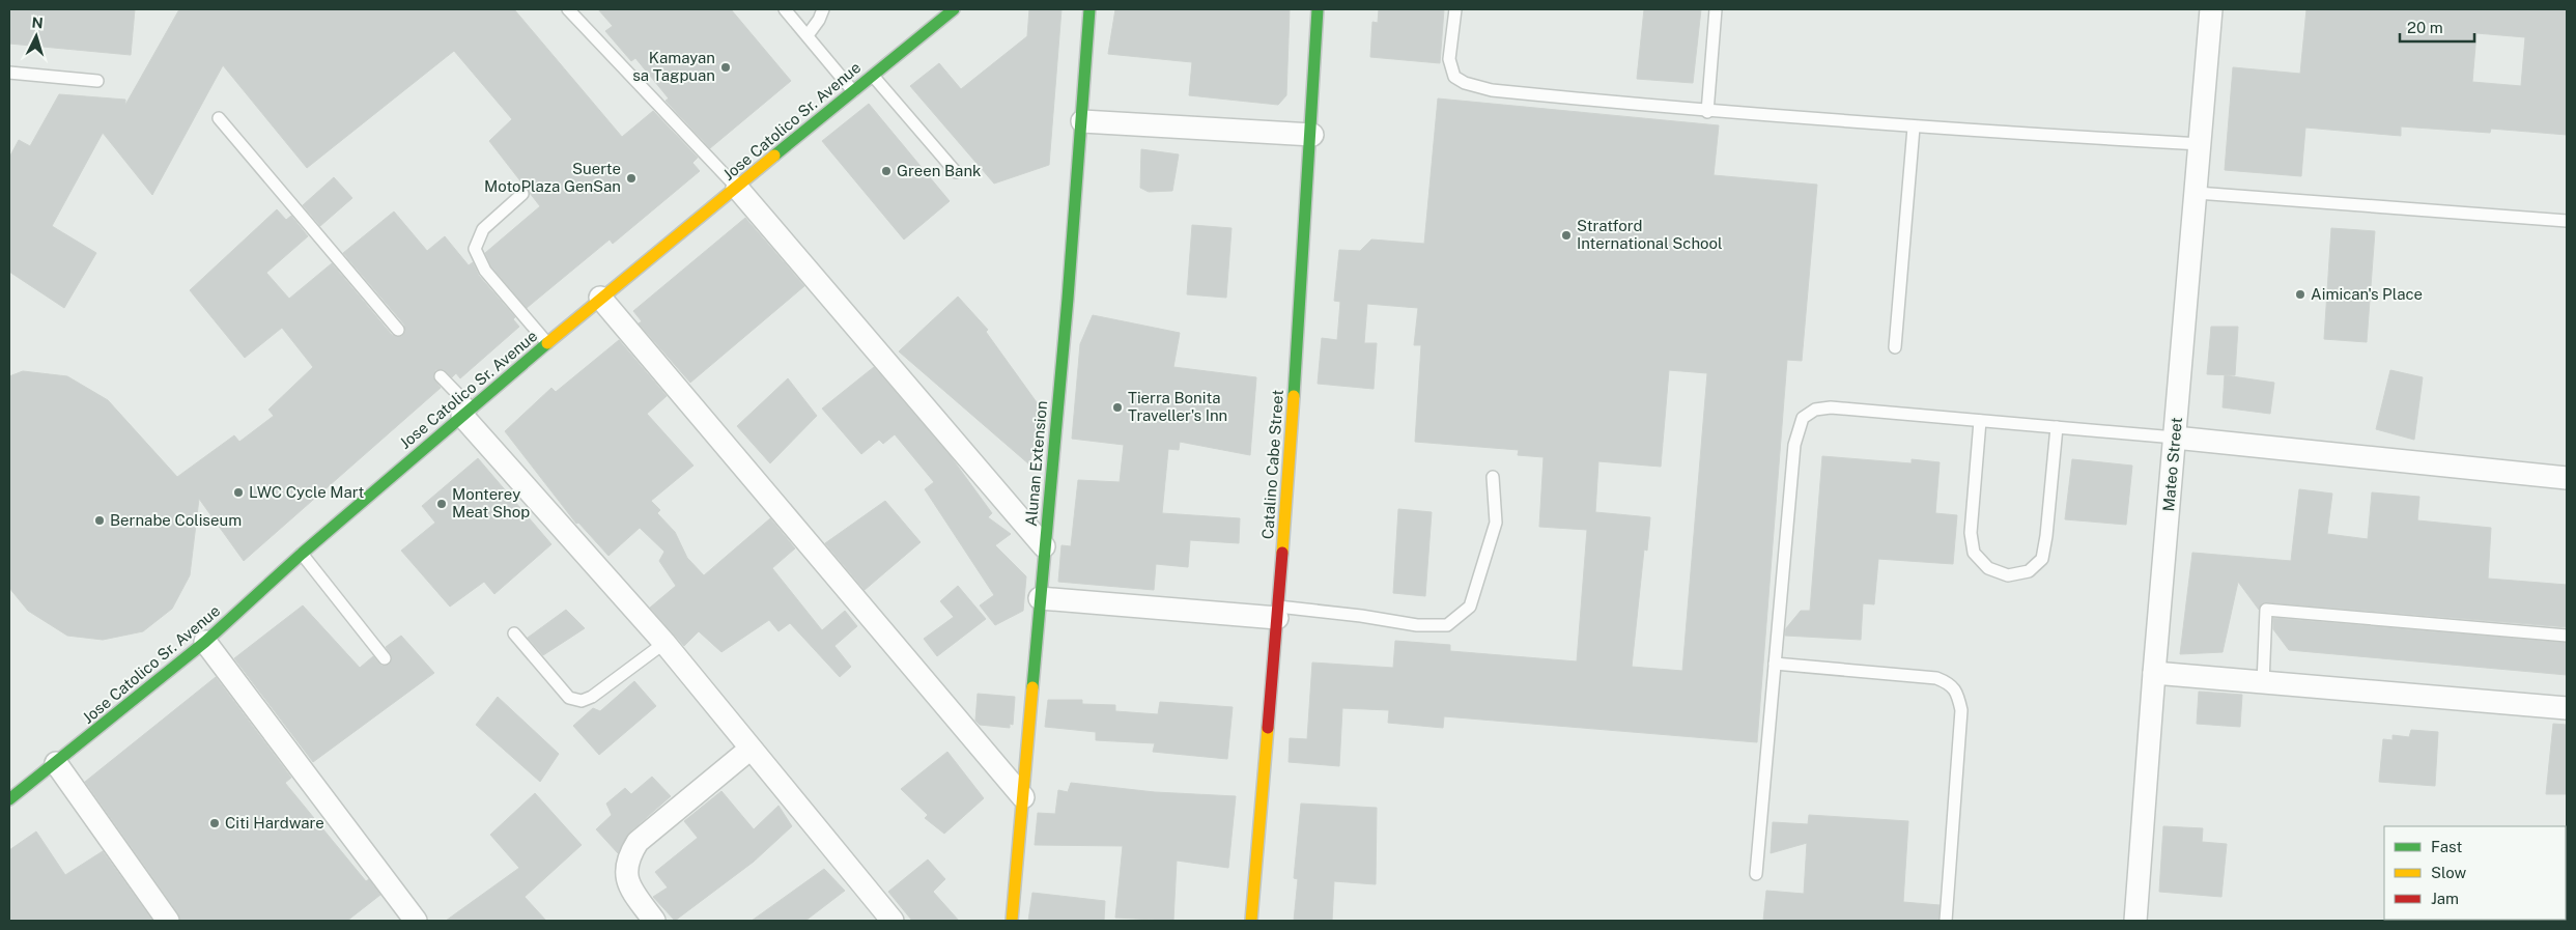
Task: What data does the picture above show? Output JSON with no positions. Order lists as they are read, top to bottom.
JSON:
{
  "streets": {
    "street": [
      "Jose Catolico Sr. Avenue",
      "Alunan Extension",
      "Catalino Cabe Street",
      "Mateo Street"
    ]
  },
  "places": [
    "Kamayan sa Tagpuan",
    "Green Bank",
    "Suerte MotoPlaza GenSan",
    "Stratford International School",
    "Aimican's Place",
    "Tierra Bonita Traveller's Inn",
    "LWC Cycle Mart",
    "Monterey Meat Shop",
    "Bernabe Coliseum",
    "Citi Hardware"
  ],
  "legend": ["Fast", "Slow", "Jam"],
  "scale_bar": "20 m",
  "north": "top"
}
